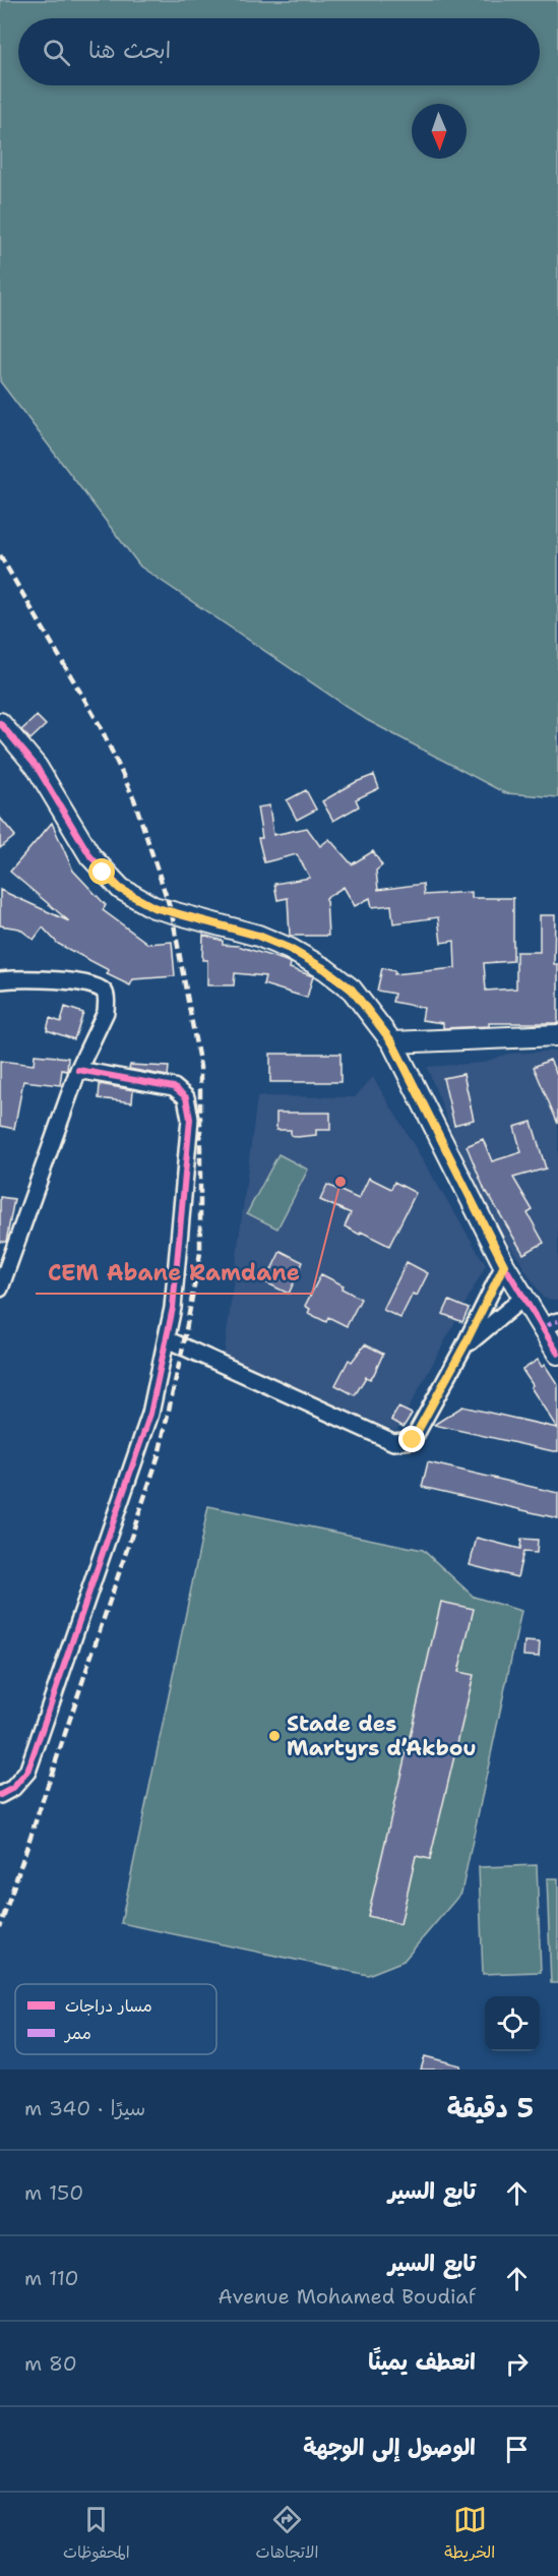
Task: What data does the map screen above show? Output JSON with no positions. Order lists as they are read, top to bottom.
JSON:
{
  "places": ["CEM Abane Ramdane", "Stade des Martyrs d’Akbou"],
  "legend": ["مسار دراجات", "ممر"],
  "north": "bottom",
  "page": {
    "search": "ابحث هنا",
    "heading": ["5 دقيقة", "سيرًا · 340 m"],
    "list": [
      ["تابع السير", "150 m"],
      ["تابع السير", "Avenue Mohamed Boudiaf", "110 m"],
      ["انعطف يمينًا", "80 m"],
      "الوصول إلى الوجهة"
    ],
    "nav": ["الخريطة", "الاتجاهات", "المحفوظات"]
  }
}
